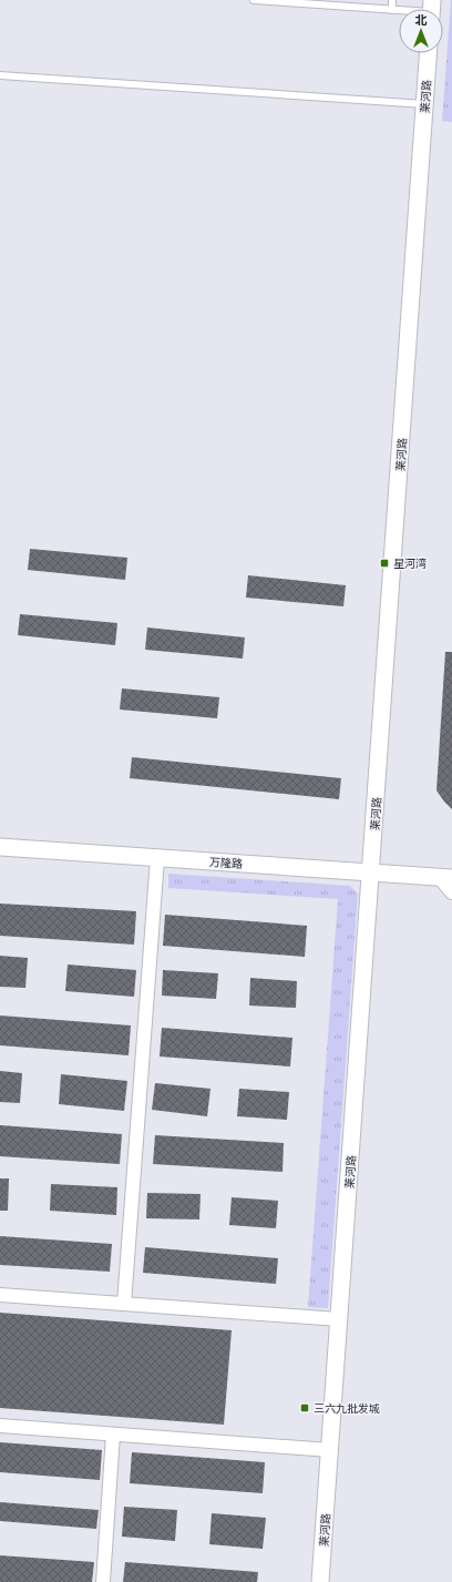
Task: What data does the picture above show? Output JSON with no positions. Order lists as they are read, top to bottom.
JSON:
{
  "streets": {
    "street": ["莱河路", "万隆路"]
  },
  "crossings": [
    ["莱河路", "万隆路"]
  ],
  "places": {
    "transit": ["星河湾", "三六九批发城"]
  },
  "north": "top"
}
